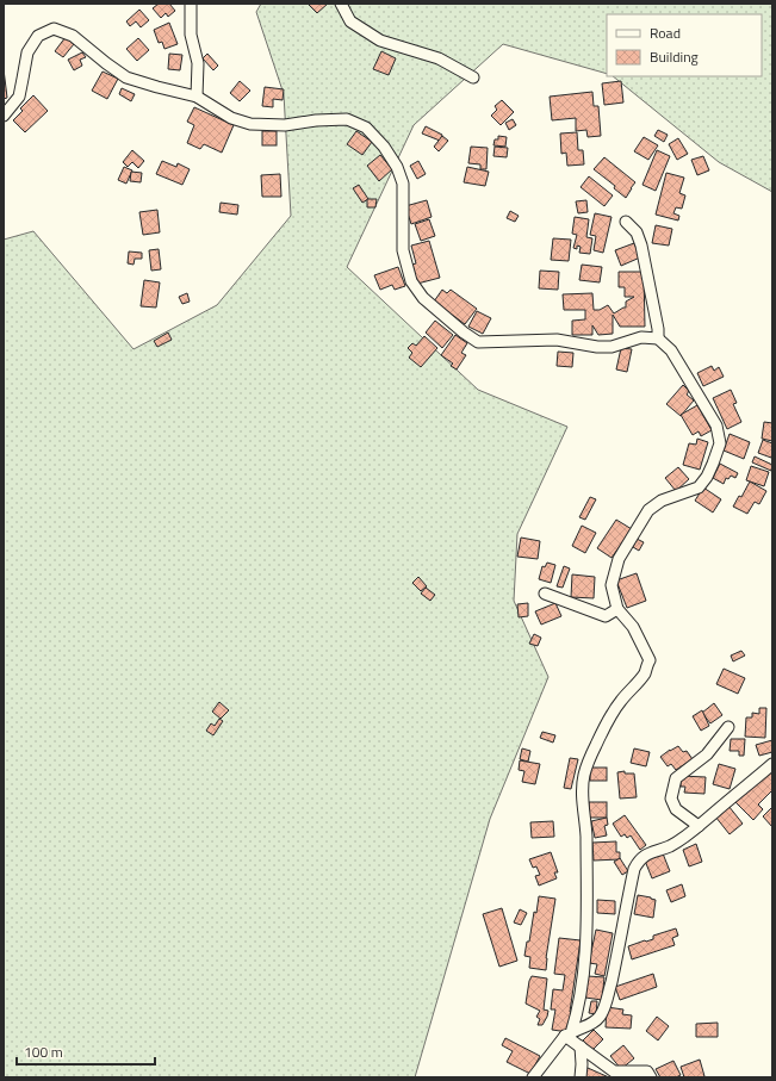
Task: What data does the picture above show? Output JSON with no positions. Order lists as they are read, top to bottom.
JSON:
{
  "legend": ["Road", "Building"],
  "scale_bar": "100 m"
}
